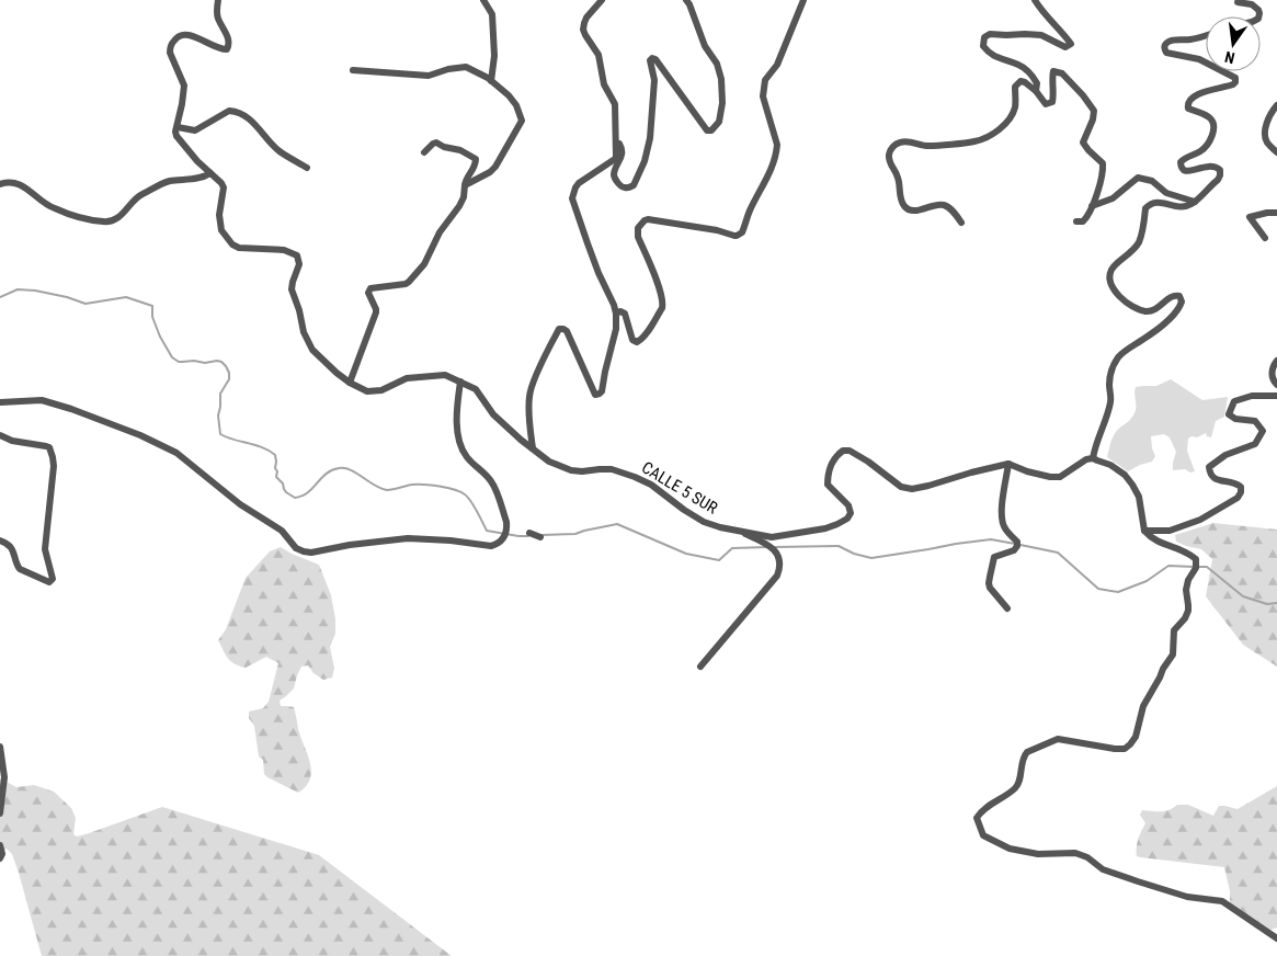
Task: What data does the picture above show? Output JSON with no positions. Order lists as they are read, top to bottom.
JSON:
{
  "streets": {
    "street": ["CALLE 5 SUR"]
  },
  "north": "bottom"
}
